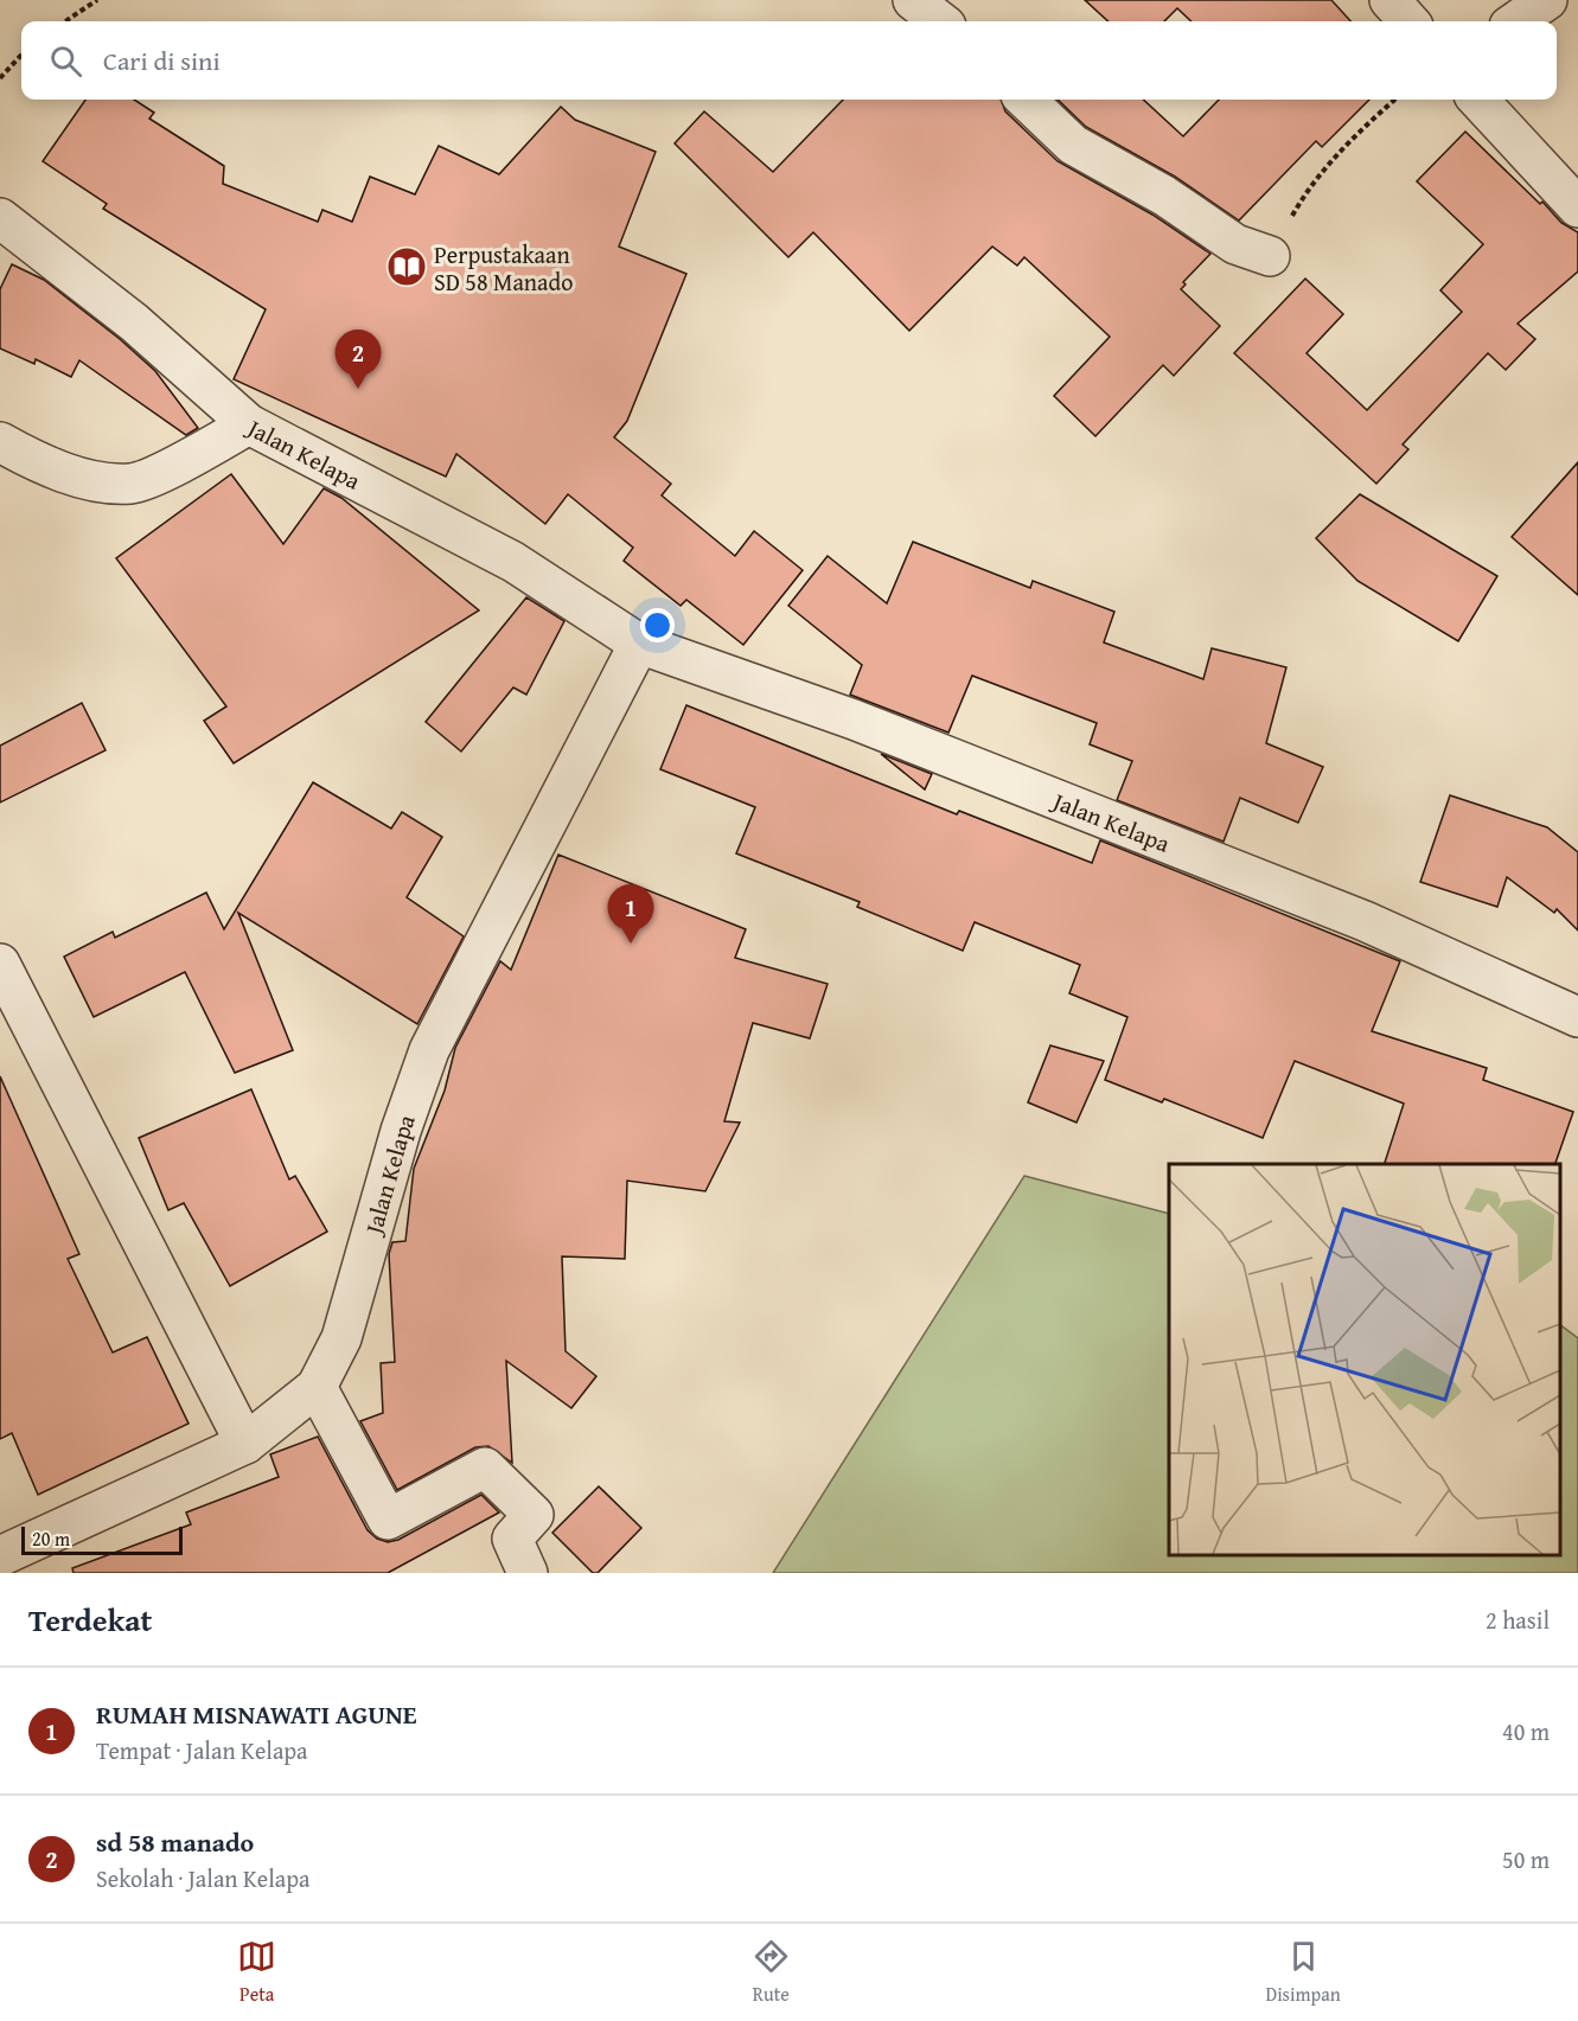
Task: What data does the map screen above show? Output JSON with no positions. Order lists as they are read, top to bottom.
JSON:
{
  "streets": {
    "street": ["Jalan Kelapa"]
  },
  "places": {
    "library": ["Perpustakaan SD 58 Manado"]
  },
  "scale_bar": "20 m",
  "page": {
    "search": "Cari di sini",
    "pins": ["2", "1"],
    "scale": "20 m",
    "heading": ["Terdekat", "2 hasil"],
    "list": [
      {
        "mark": "1",
        "name": "RUMAH MISNAWATI AGUNE",
        "note": "Tempat · Jalan Kelapa",
        "value": "40 m"
      },
      {
        "mark": "2",
        "name": "sd 58 manado",
        "note": "Sekolah · Jalan Kelapa",
        "value": "50 m"
      }
    ],
    "nav": ["Peta", "Rute", "Disimpan"]
  }
}
